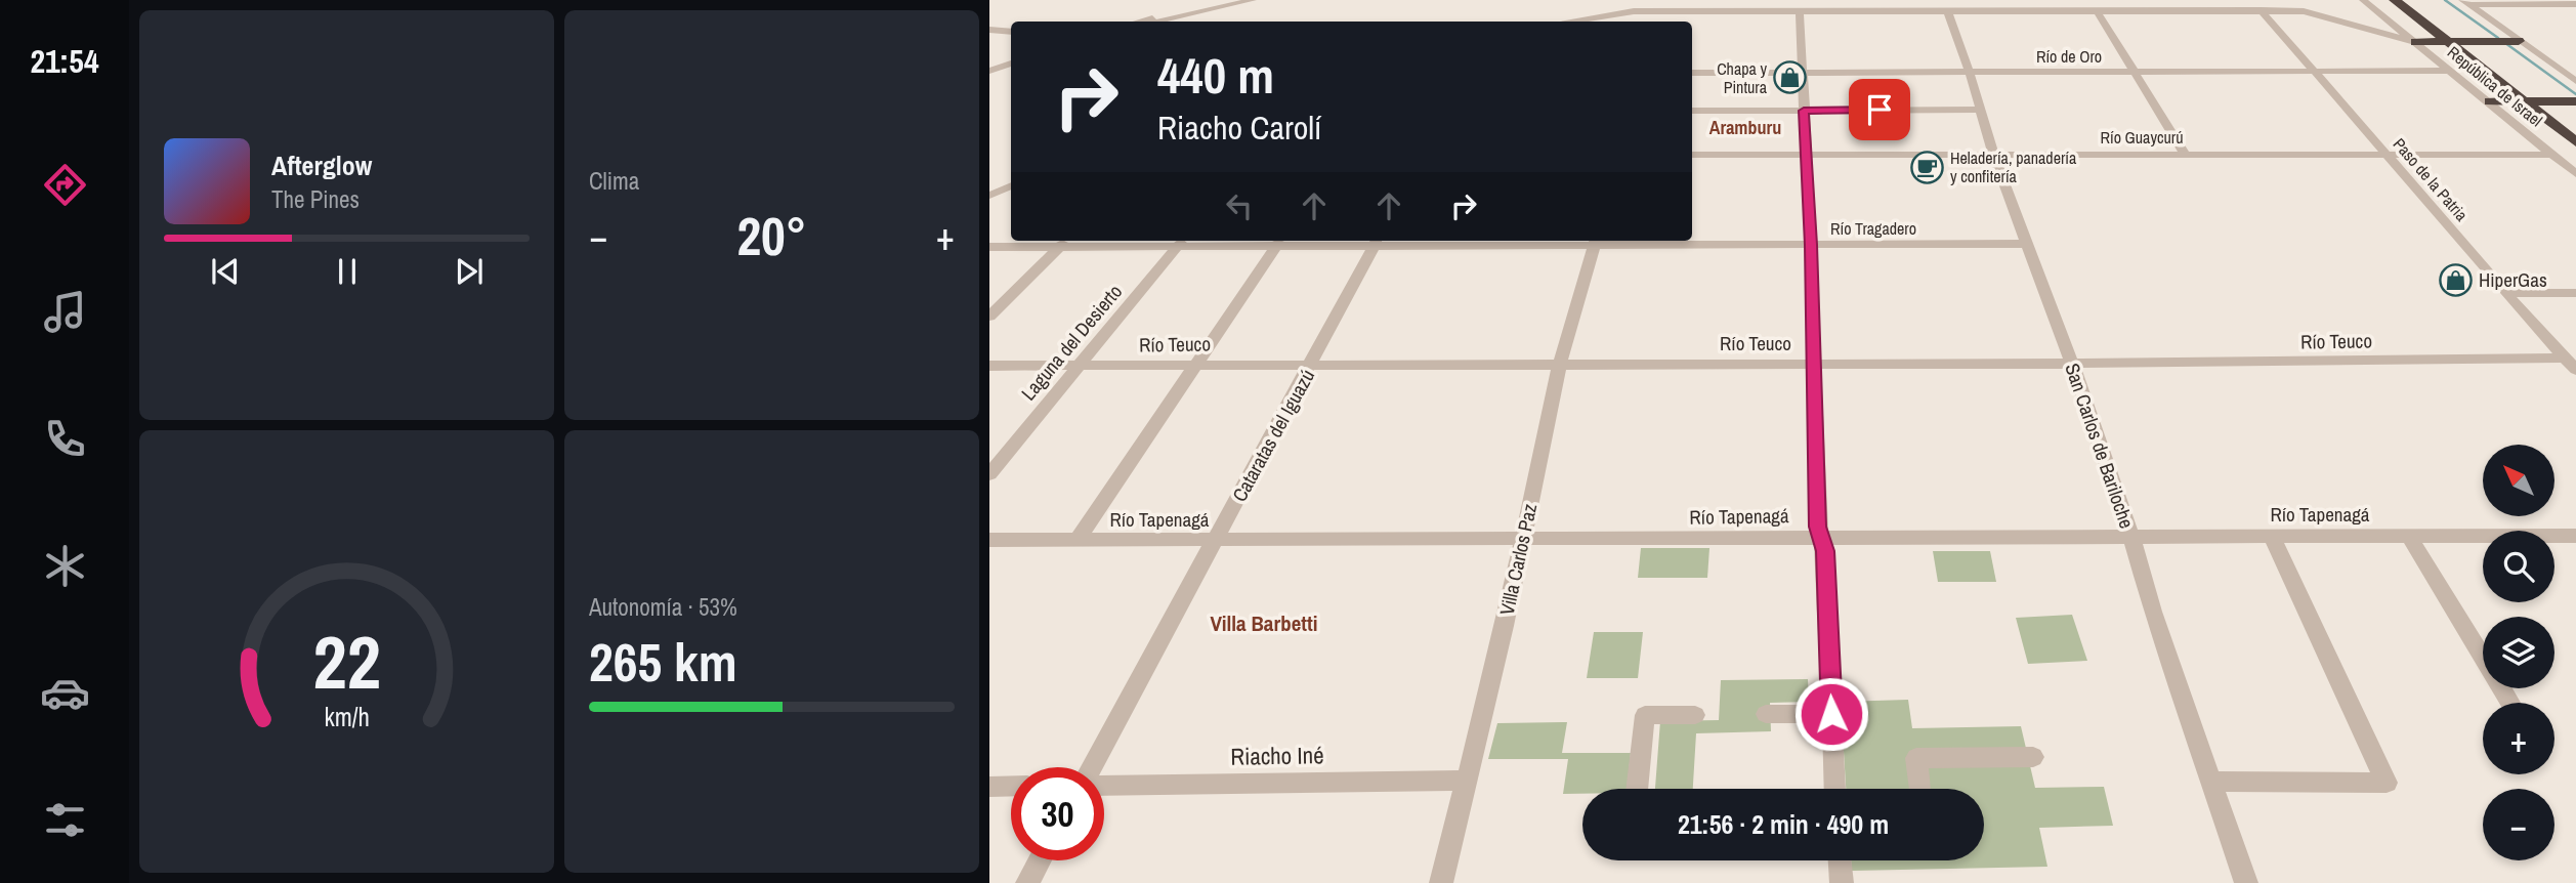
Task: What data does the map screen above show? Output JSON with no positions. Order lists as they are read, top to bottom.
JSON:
{
  "streets": {
    "street": [
      "Río de Oro",
      "República de Israel",
      "Río Guaycurú",
      "Paso de la Patria",
      "Río Tragadero",
      "Río Teuco",
      "Laguna del Desierto",
      "Cataratas del Iguazú",
      "San Carlos de Bariloche",
      "Río Tapenagá",
      "Villa Carlos Paz",
      "Riacho Iné"
    ]
  },
  "crossings": [
    ["Río de Oro", "República de Israel"],
    ["Río de Oro", "Paso de la Patria"],
    ["Río de Oro", "San Carlos de Bariloche"],
    ["República de Israel", "Río Guaycurú"],
    ["Río Guaycurú", "Paso de la Patria"],
    ["Río Guaycurú", "San Carlos de Bariloche"],
    ["Paso de la Patria", "Río Teuco"],
    ["Río Tragadero", "Laguna del Desierto"],
    ["Río Tragadero", "Cataratas del Iguazú"],
    ["Río Tragadero", "San Carlos de Bariloche"],
    ["Río Tragadero", "Villa Carlos Paz"],
    ["Río Teuco", "Laguna del Desierto"],
    ["Río Teuco", "Cataratas del Iguazú"],
    ["Río Teuco", "San Carlos de Bariloche"],
    ["Río Teuco", "Villa Carlos Paz"],
    ["Cataratas del Iguazú", "Río Tapenagá"],
    ["San Carlos de Bariloche", "Río Tapenagá"],
    ["Río Tapenagá", "Villa Carlos Paz"],
    ["Villa Carlos Paz", "Riacho Iné"]
  ],
  "districts": ["Aramburu", "Villa Barbetti"],
  "places": {
    "shop": ["Chapa y Pintura", "HiperGas"],
    "cafe": ["Heladería, panadería y confitería"]
  },
  "north": "top left",
  "page": {
    "tabs": "21:54",
    "tile": [
      "Clima",
      ["Autonomía · 53%", "265 km"]
    ],
    "turn": ["440 m", "Riacho Carolí"],
    "song": ["Afterglow", "The Pines"],
    "heat": ["−", "20°", "+"],
    "map_buttons": ["+", "−"],
    "limit": "30",
    "trip": "21:56 · 2 min · 490 m",
    "gauge": ["22", "km/h"]
  }
}
